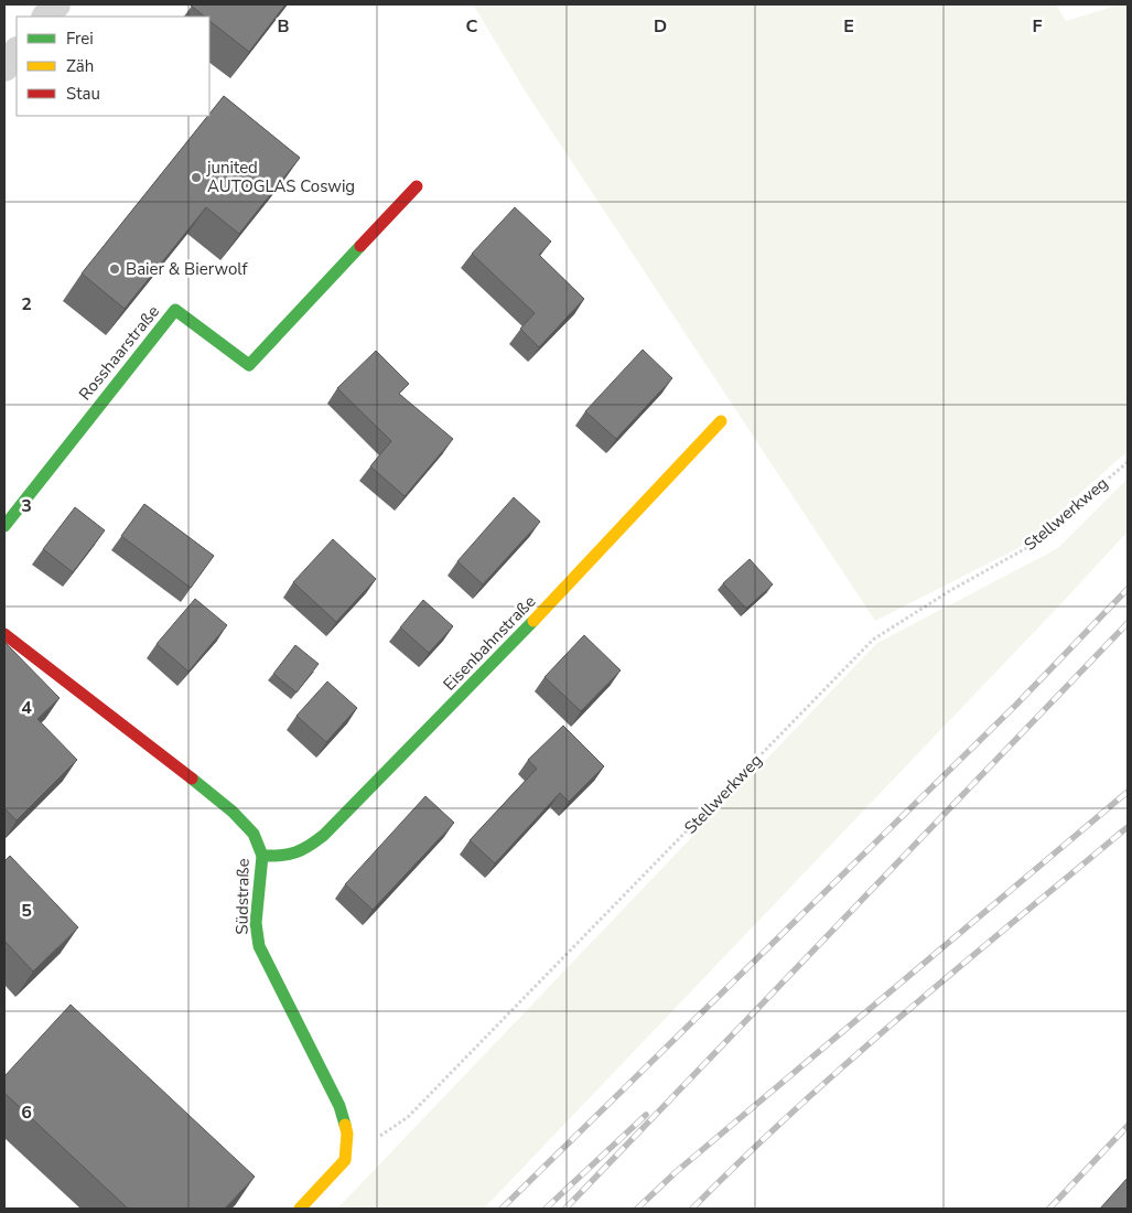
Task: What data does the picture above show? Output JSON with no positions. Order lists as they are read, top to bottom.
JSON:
{
  "streets": {
    "street": ["Rosshaarstraße", "Eisenbahnstraße", "Südstraße"],
    "path": ["Stellwerkweg"]
  },
  "crossings": [
    ["Stellwerkweg", "Südstraße"],
    ["Eisenbahnstraße", "Südstraße"]
  ],
  "places": ["junited AUTOGLAS Coswig", "Baier & Bierwolf"],
  "legend": ["Frei", "Zäh", "Stau"],
  "grid": {
    "columns": [
      "B",
      "C",
      "D",
      "E",
      "F"
    ],
    "rows": [
      "2",
      "3",
      "4",
      "5",
      "6"
    ]
  }
}
